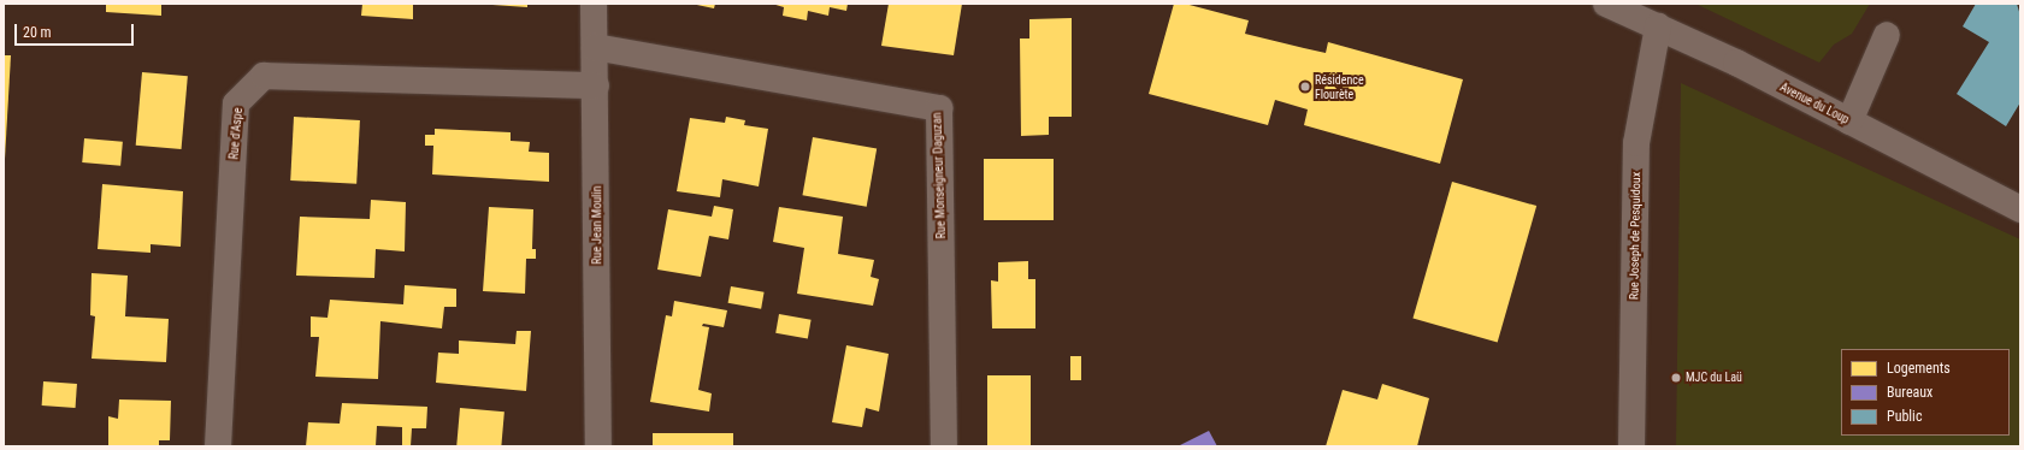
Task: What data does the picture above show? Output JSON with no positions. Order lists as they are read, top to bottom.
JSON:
{
  "streets": {
    "street": [
      "Avenue du Loup",
      "Rue d'Aspe",
      "Rue Monseigneur Daguzan",
      "Rue Jean Moulin",
      "Rue Joseph de Pesquidoux"
    ]
  },
  "crossings": [
    ["Avenue du Loup", "Rue Joseph de Pesquidoux"],
    ["Rue d'Aspe", "Rue Jean Moulin"],
    ["Rue Monseigneur Daguzan", "Rue Jean Moulin"]
  ],
  "places": ["Résidence Flourète", "MJC du Laü"],
  "legend": ["Logements", "Bureaux", "Public"],
  "scale_bar": "20 m"
}
